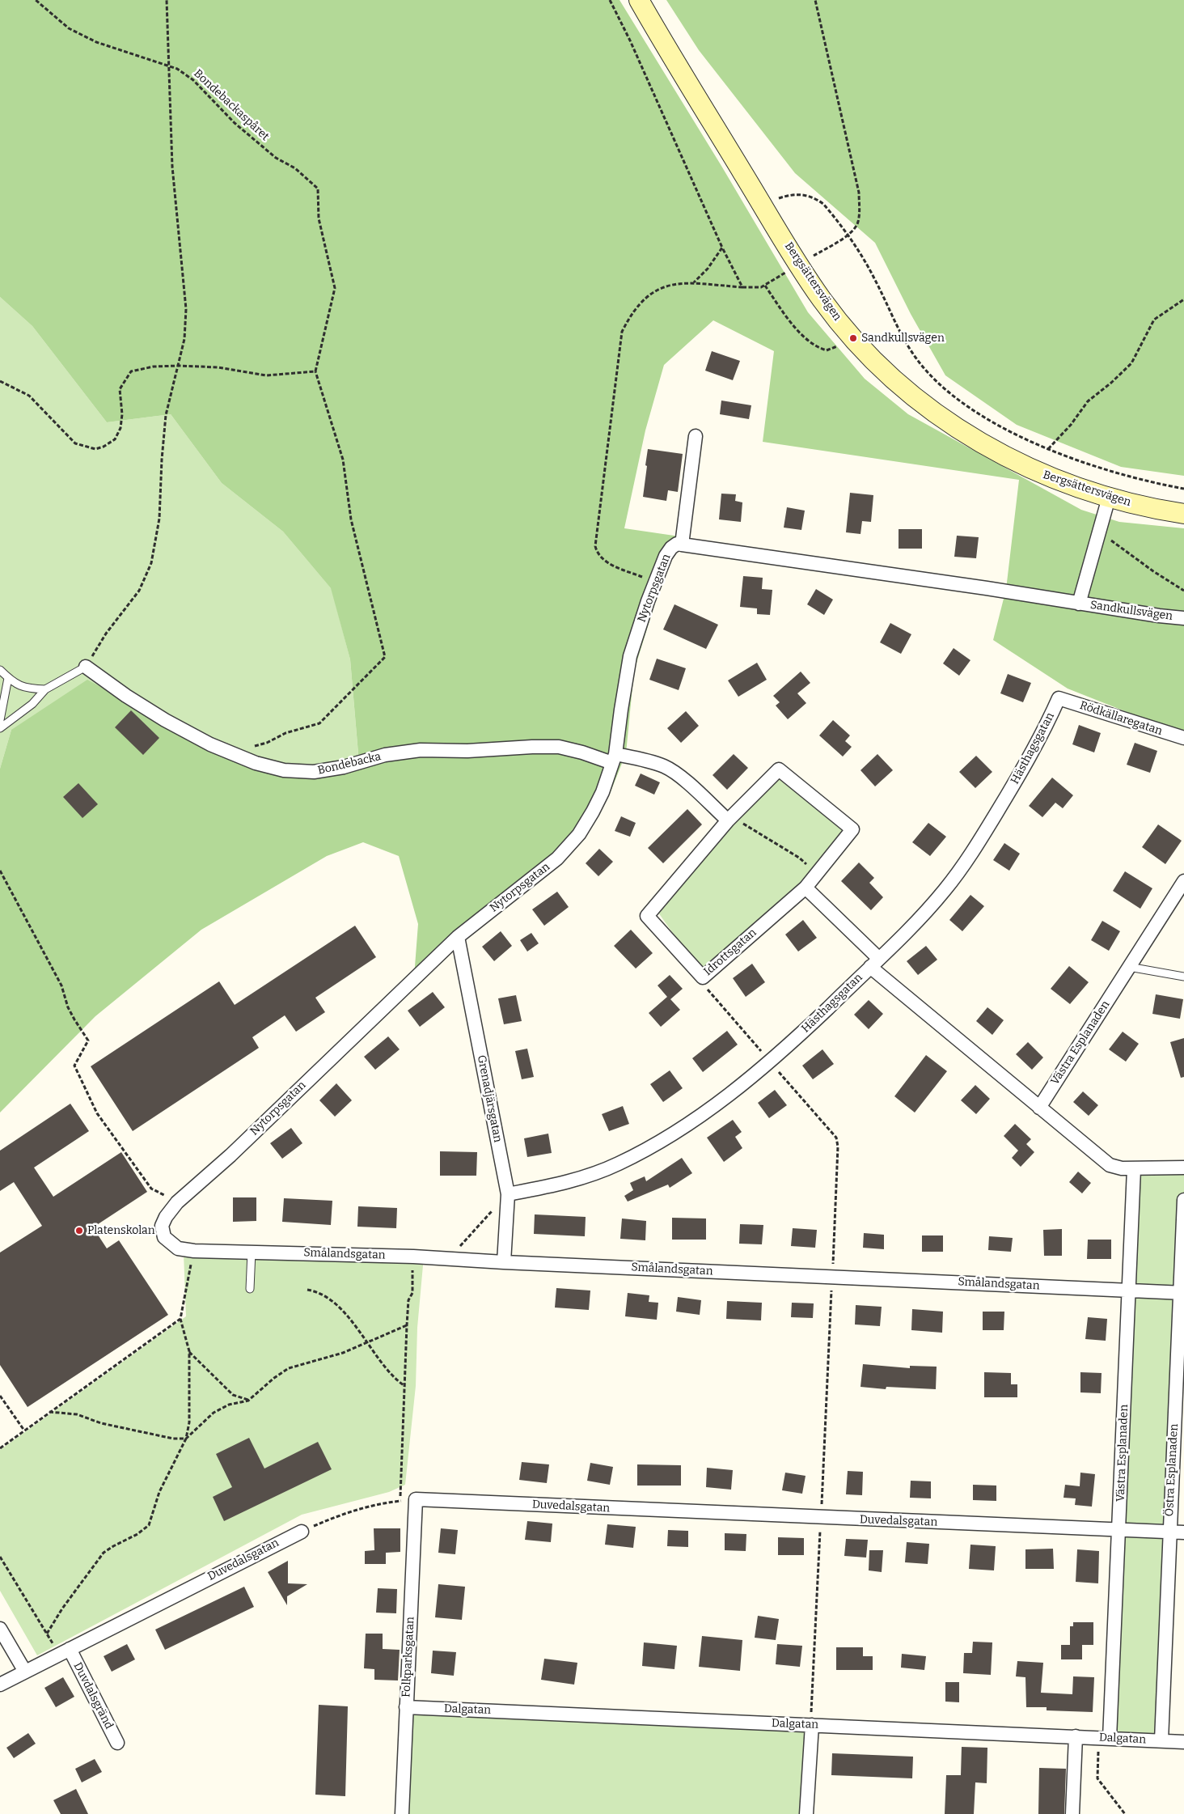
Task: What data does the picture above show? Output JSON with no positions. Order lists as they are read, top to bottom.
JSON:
{
  "streets": {
    "street": [
      "Bergsättersvägen",
      "Nytorpsgatan",
      "Sandkullsvägen",
      "Rödkällaregatan",
      "Hästhagsgatan",
      "Bondebacka",
      "Idrottsgatan",
      "Västra Esplanaden",
      "Grenadjärsgatan",
      "Smålandsgatan",
      "Östra Esplanaden",
      "Duvedalsgatan",
      "Folkparksgatan",
      "Duvdalsgränd",
      "Dalgatan"
    ],
    "path": ["Bondebackaspåret"]
  },
  "crossings": [
    ["Bergsättersvägen", "Sandkullsvägen"],
    ["Nytorpsgatan", "Sandkullsvägen"],
    ["Nytorpsgatan", "Bondebacka"],
    ["Nytorpsgatan", "Grenadjärsgatan"],
    ["Nytorpsgatan", "Smålandsgatan"],
    ["Rödkällaregatan", "Hästhagsgatan"],
    ["Hästhagsgatan", "Grenadjärsgatan"],
    ["Västra Esplanaden", "Smålandsgatan"],
    ["Västra Esplanaden", "Duvedalsgatan"],
    ["Västra Esplanaden", "Dalgatan"],
    ["Grenadjärsgatan", "Smålandsgatan"],
    ["Smålandsgatan", "Östra Esplanaden"],
    ["Östra Esplanaden", "Duvedalsgatan"],
    ["Östra Esplanaden", "Dalgatan"],
    ["Duvedalsgatan", "Folkparksgatan"],
    ["Duvedalsgatan", "Duvdalsgränd"],
    ["Folkparksgatan", "Dalgatan"]
  ],
  "places": ["Sandkullsvägen", "Platenskolan"]
}
